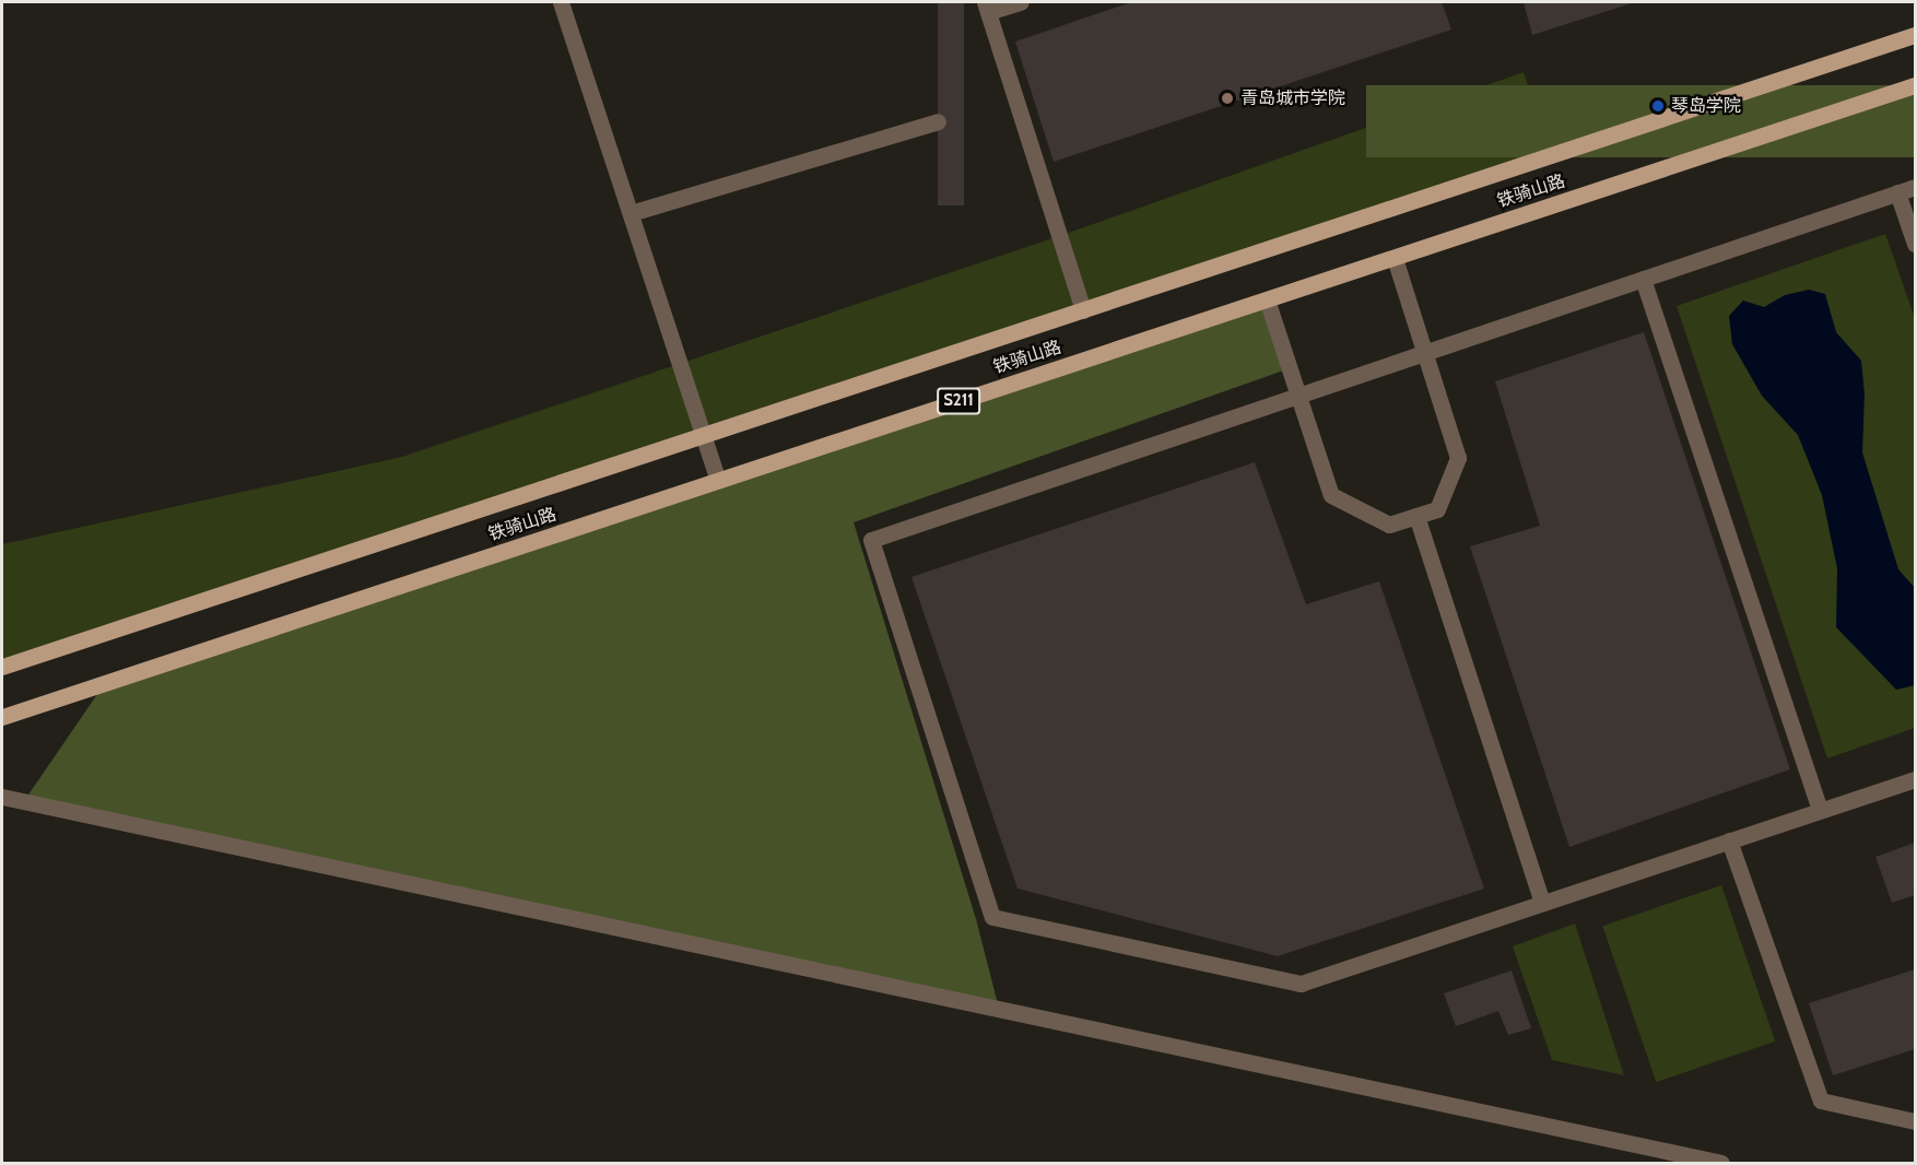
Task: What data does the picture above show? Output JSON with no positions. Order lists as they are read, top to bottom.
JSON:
{
  "streets": {
    "main road": ["铁骑山路", "S211"]
  },
  "places": ["青岛城市学院", "琴岛学院"]
}
